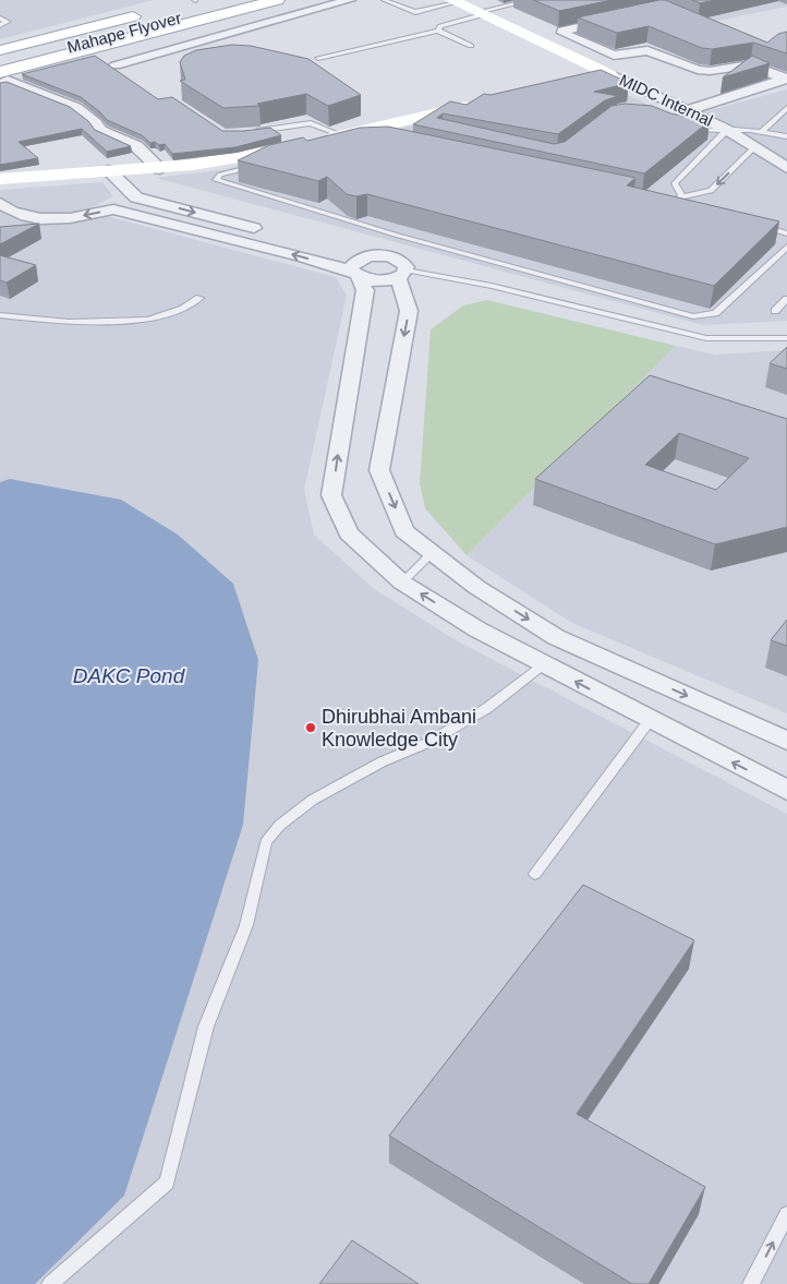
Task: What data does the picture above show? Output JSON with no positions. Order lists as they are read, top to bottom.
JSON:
{
  "streets": {
    "main road": ["Mahape Flyover", "MIDC Internal"]
  },
  "water": ["DAKC Pond"],
  "places": ["Dhirubhai Ambani Knowledge City"]
}
